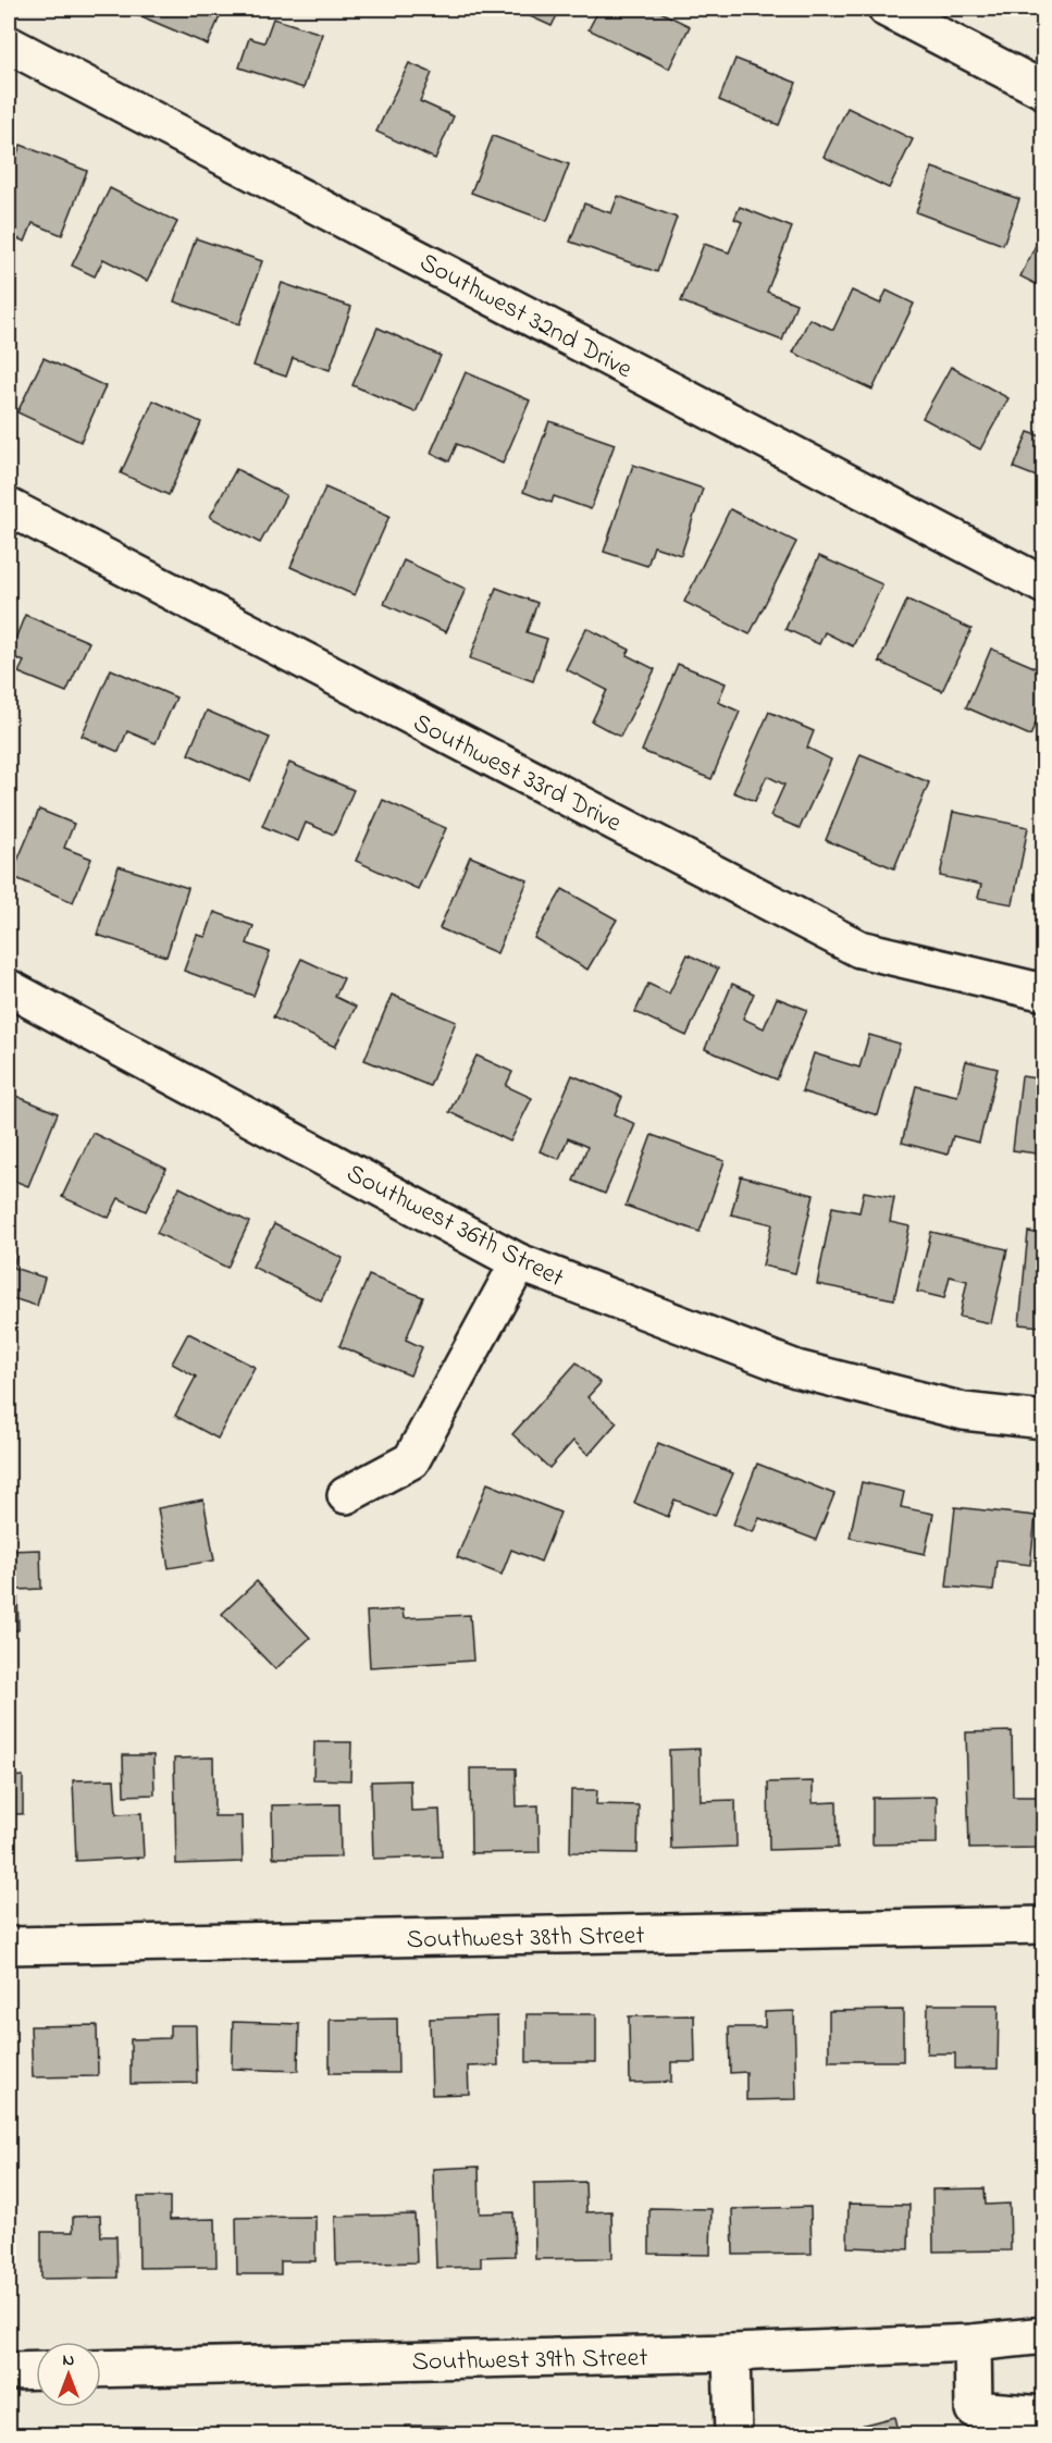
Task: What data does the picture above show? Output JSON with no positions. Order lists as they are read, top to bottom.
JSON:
{
  "streets": {
    "street": [
      "Southwest 32nd Drive",
      "Southwest 33rd Drive",
      "Southwest 36th Street",
      "Southwest 38th Street",
      "Southwest 39th Street"
    ]
  },
  "north": "top"
}
